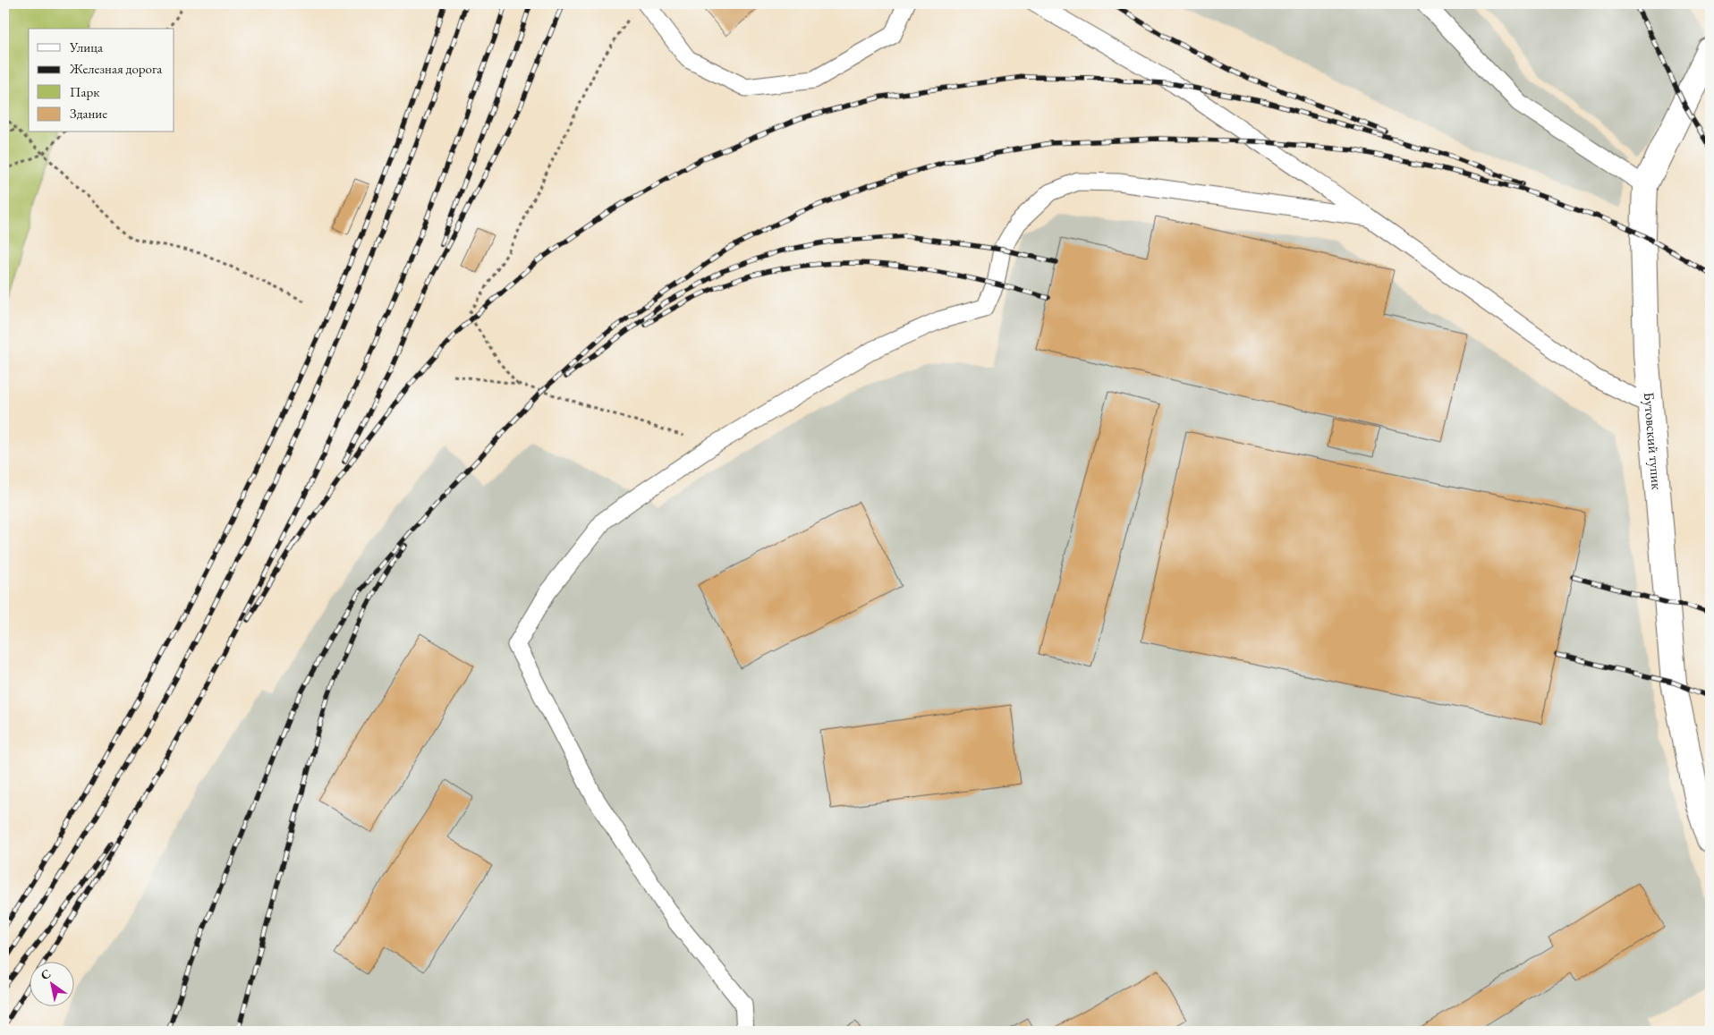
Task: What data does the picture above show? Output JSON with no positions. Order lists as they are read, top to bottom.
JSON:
{
  "streets": {
    "street": ["Бутовский тупик"]
  },
  "legend": [
    "Улица",
    "Железная дорога",
    "Парк",
    "Здание"
  ],
  "north": "top left"
}
